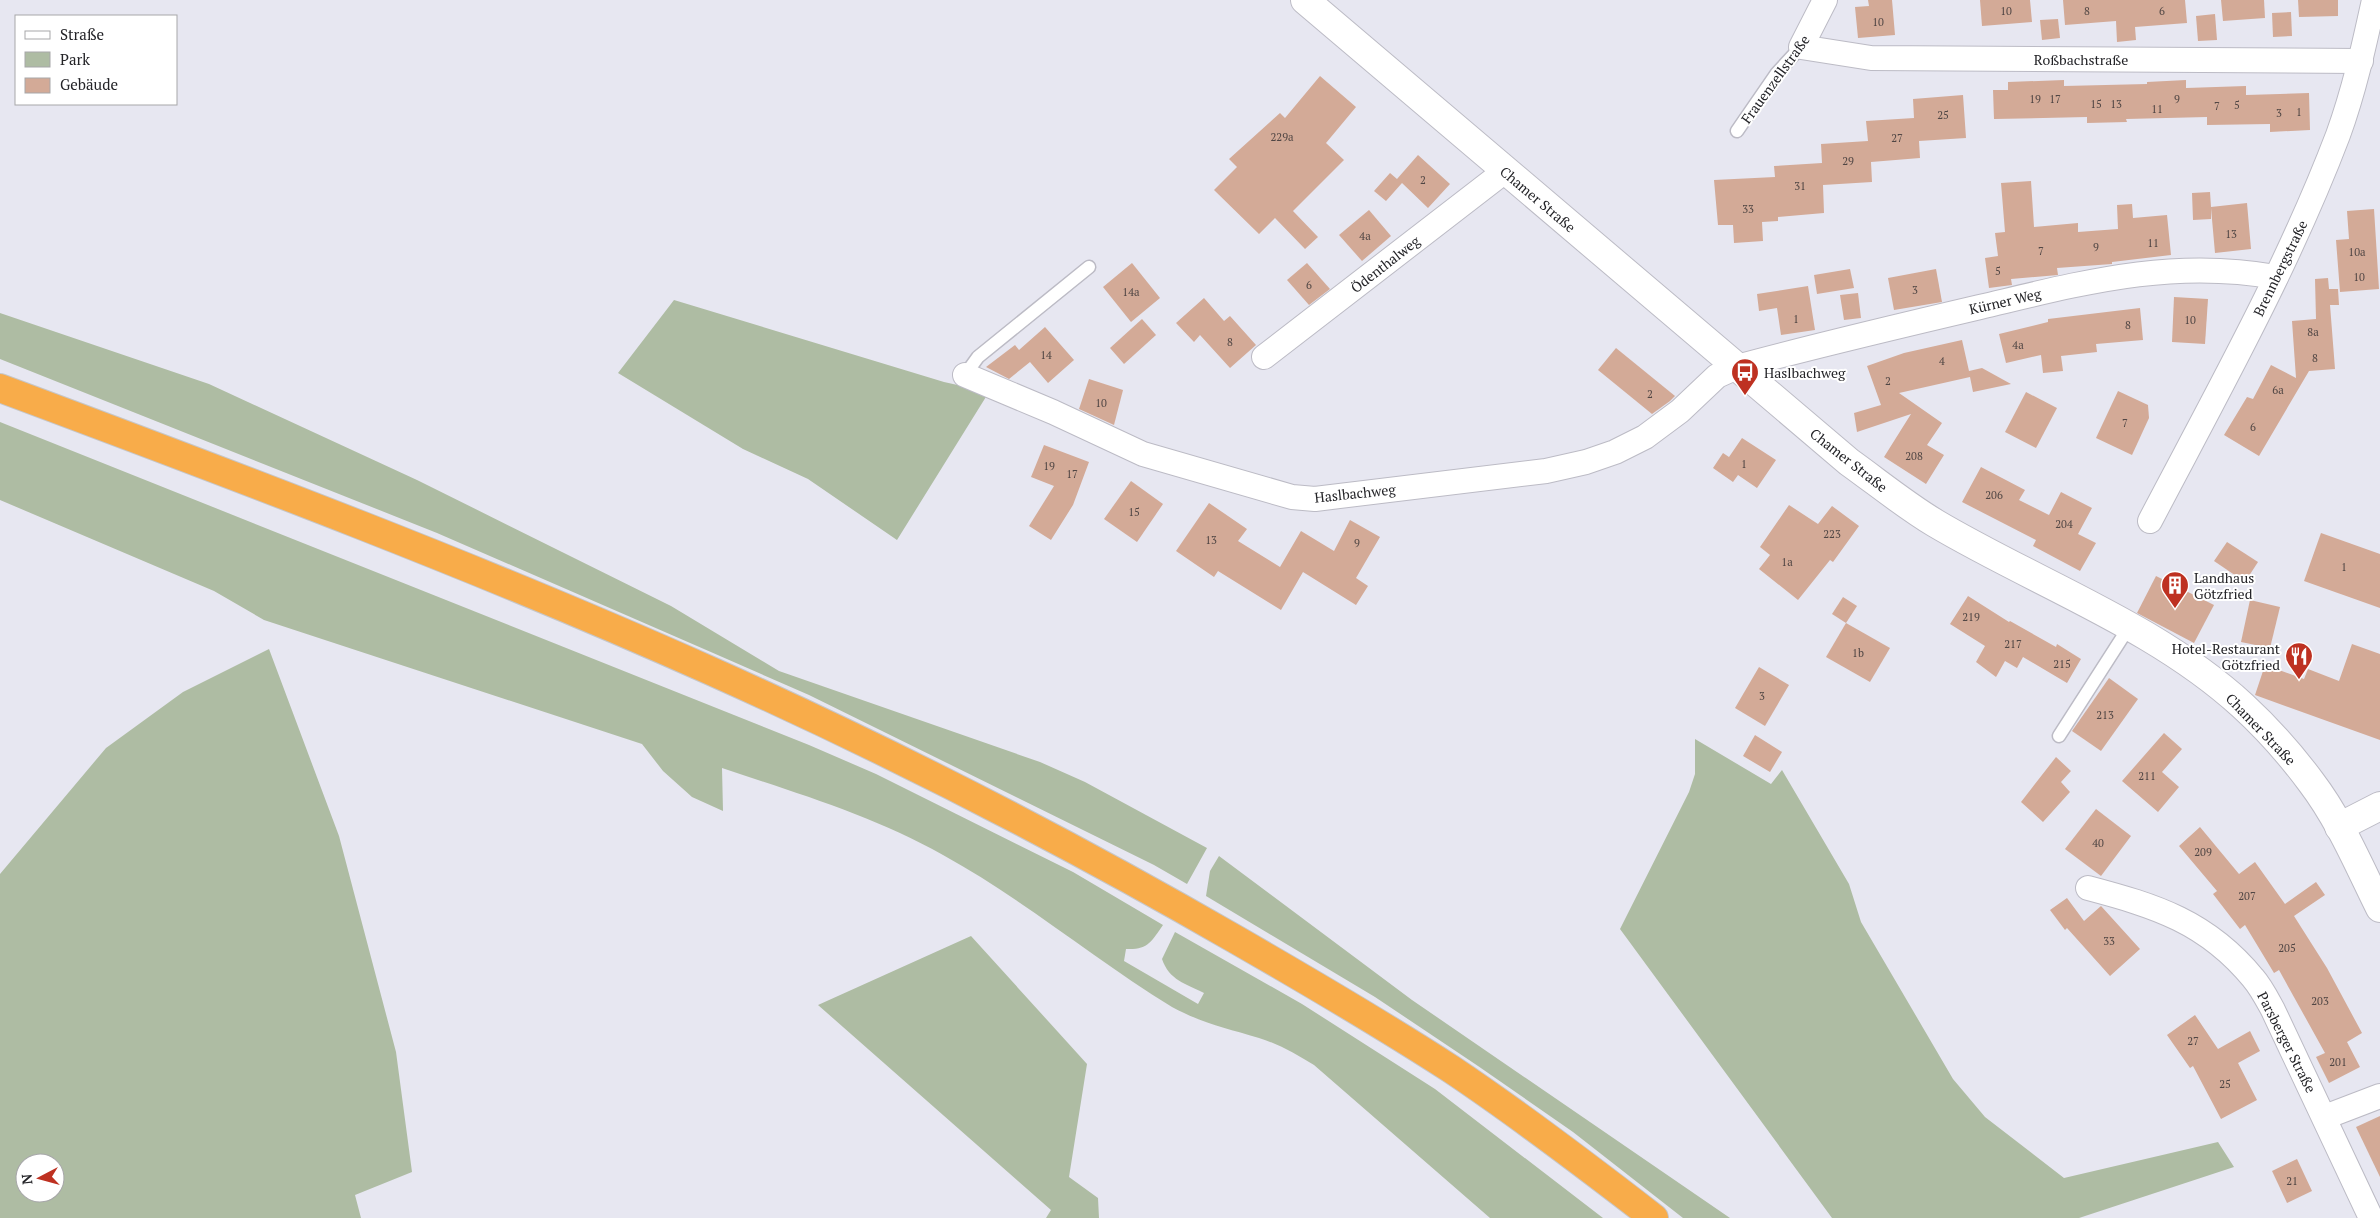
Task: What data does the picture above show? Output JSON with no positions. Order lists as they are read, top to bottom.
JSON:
{
  "streets": {
    "street": [
      "Roßbachstraße",
      "Frauenzellstraße",
      "Chamer Straße",
      "Ödenthalweg",
      "Brennbergstraße",
      "Kürner Weg",
      "Haslbachweg",
      "Parsberger Straße"
    ]
  },
  "crossings": [
    ["Roßbachstraße", "Frauenzellstraße"],
    ["Roßbachstraße", "Brennbergstraße"],
    ["Chamer Straße", "Ödenthalweg"],
    ["Chamer Straße", "Kürner Weg"],
    ["Chamer Straße", "Haslbachweg"],
    ["Brennbergstraße", "Kürner Weg"],
    ["Kürner Weg", "Haslbachweg"]
  ],
  "places": {
    "bus stop": ["Haslbachweg"],
    "building": ["Landhaus Götzfried"],
    "restaurant": ["Hotel-Restaurant Götzfried"]
  },
  "house_numbers": [
    "10",
    "8",
    "6",
    "10",
    "19",
    "17",
    "9",
    "15",
    "13",
    "5",
    "7",
    "11",
    "1",
    "3",
    "25",
    "229a",
    "27",
    "29",
    "2",
    "31",
    "33",
    "13",
    "4a",
    "11",
    "9",
    "7",
    "10a",
    "5",
    "10",
    "6",
    "3",
    "14a",
    "1",
    "10",
    "8",
    "8a",
    "8",
    "4a",
    "14",
    "8",
    "4",
    "2",
    "6a",
    "2",
    "10",
    "7",
    "6",
    "208",
    "1",
    "19",
    "17",
    "206",
    "15",
    "204",
    "223",
    "13",
    "9",
    "1a",
    "1",
    "219",
    "217",
    "1b",
    "215",
    "3",
    "213",
    "211",
    "40",
    "209",
    "207",
    "33",
    "205",
    "203",
    "27",
    "201",
    "25",
    "21"
  ],
  "legend": ["Straße", "Park", "Gebäude"],
  "north": "left"
}
